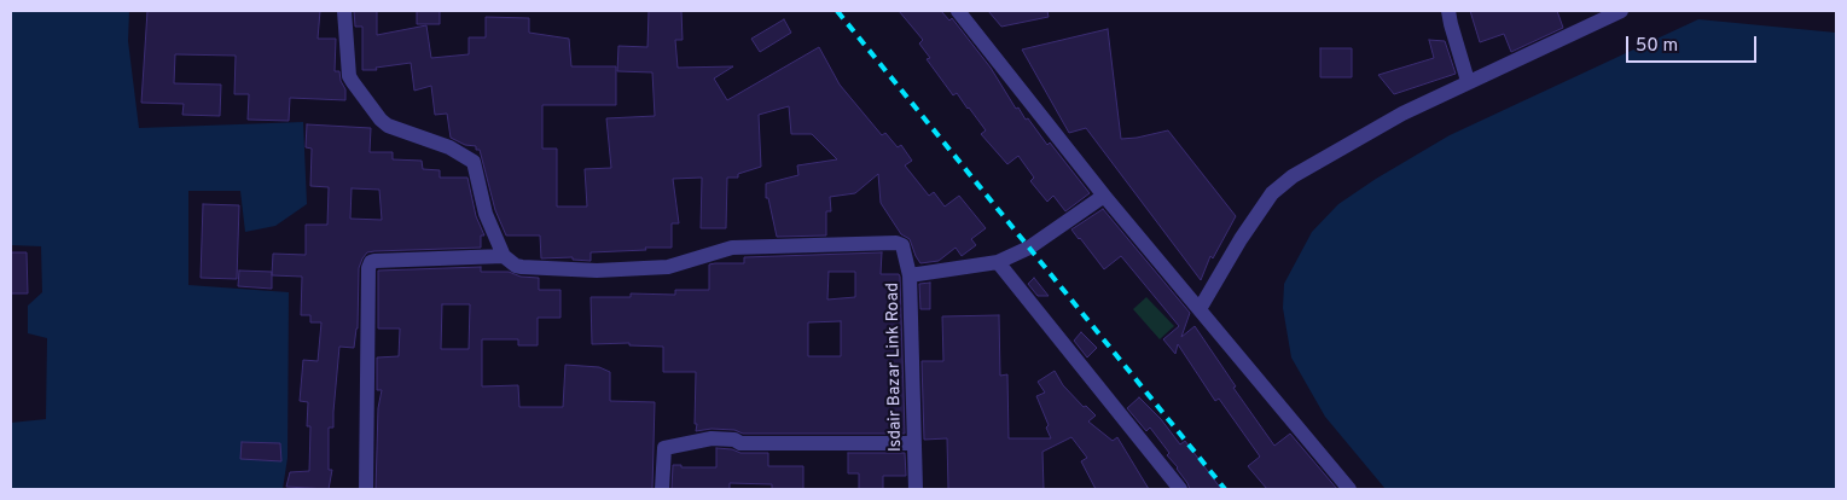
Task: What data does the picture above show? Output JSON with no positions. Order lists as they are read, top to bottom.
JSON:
{
  "streets": {
    "street": ["Isdair Bazar Link Road"]
  },
  "scale_bar": "50 m"
}
